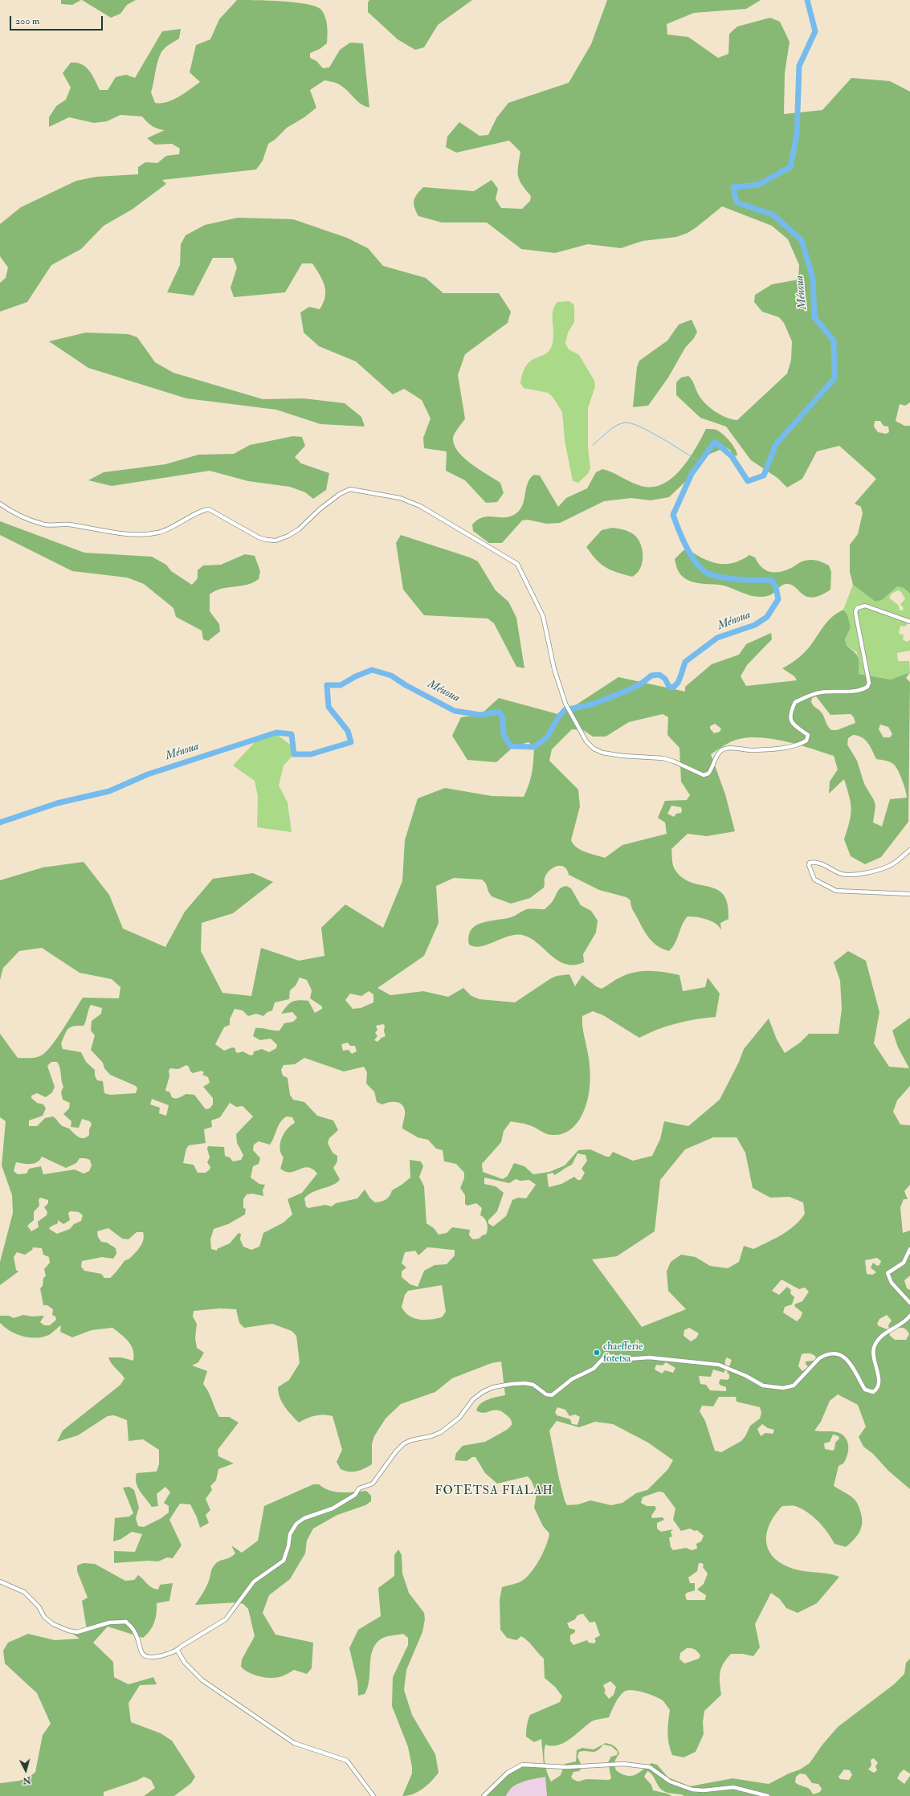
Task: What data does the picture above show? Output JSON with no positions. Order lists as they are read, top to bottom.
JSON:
{
  "districts": ["FOTETSA FIALAH"],
  "water": ["Ménoua"],
  "places": ["chaefferie fotetsa"],
  "scale_bar": "200 m",
  "north": "bottom"
}
